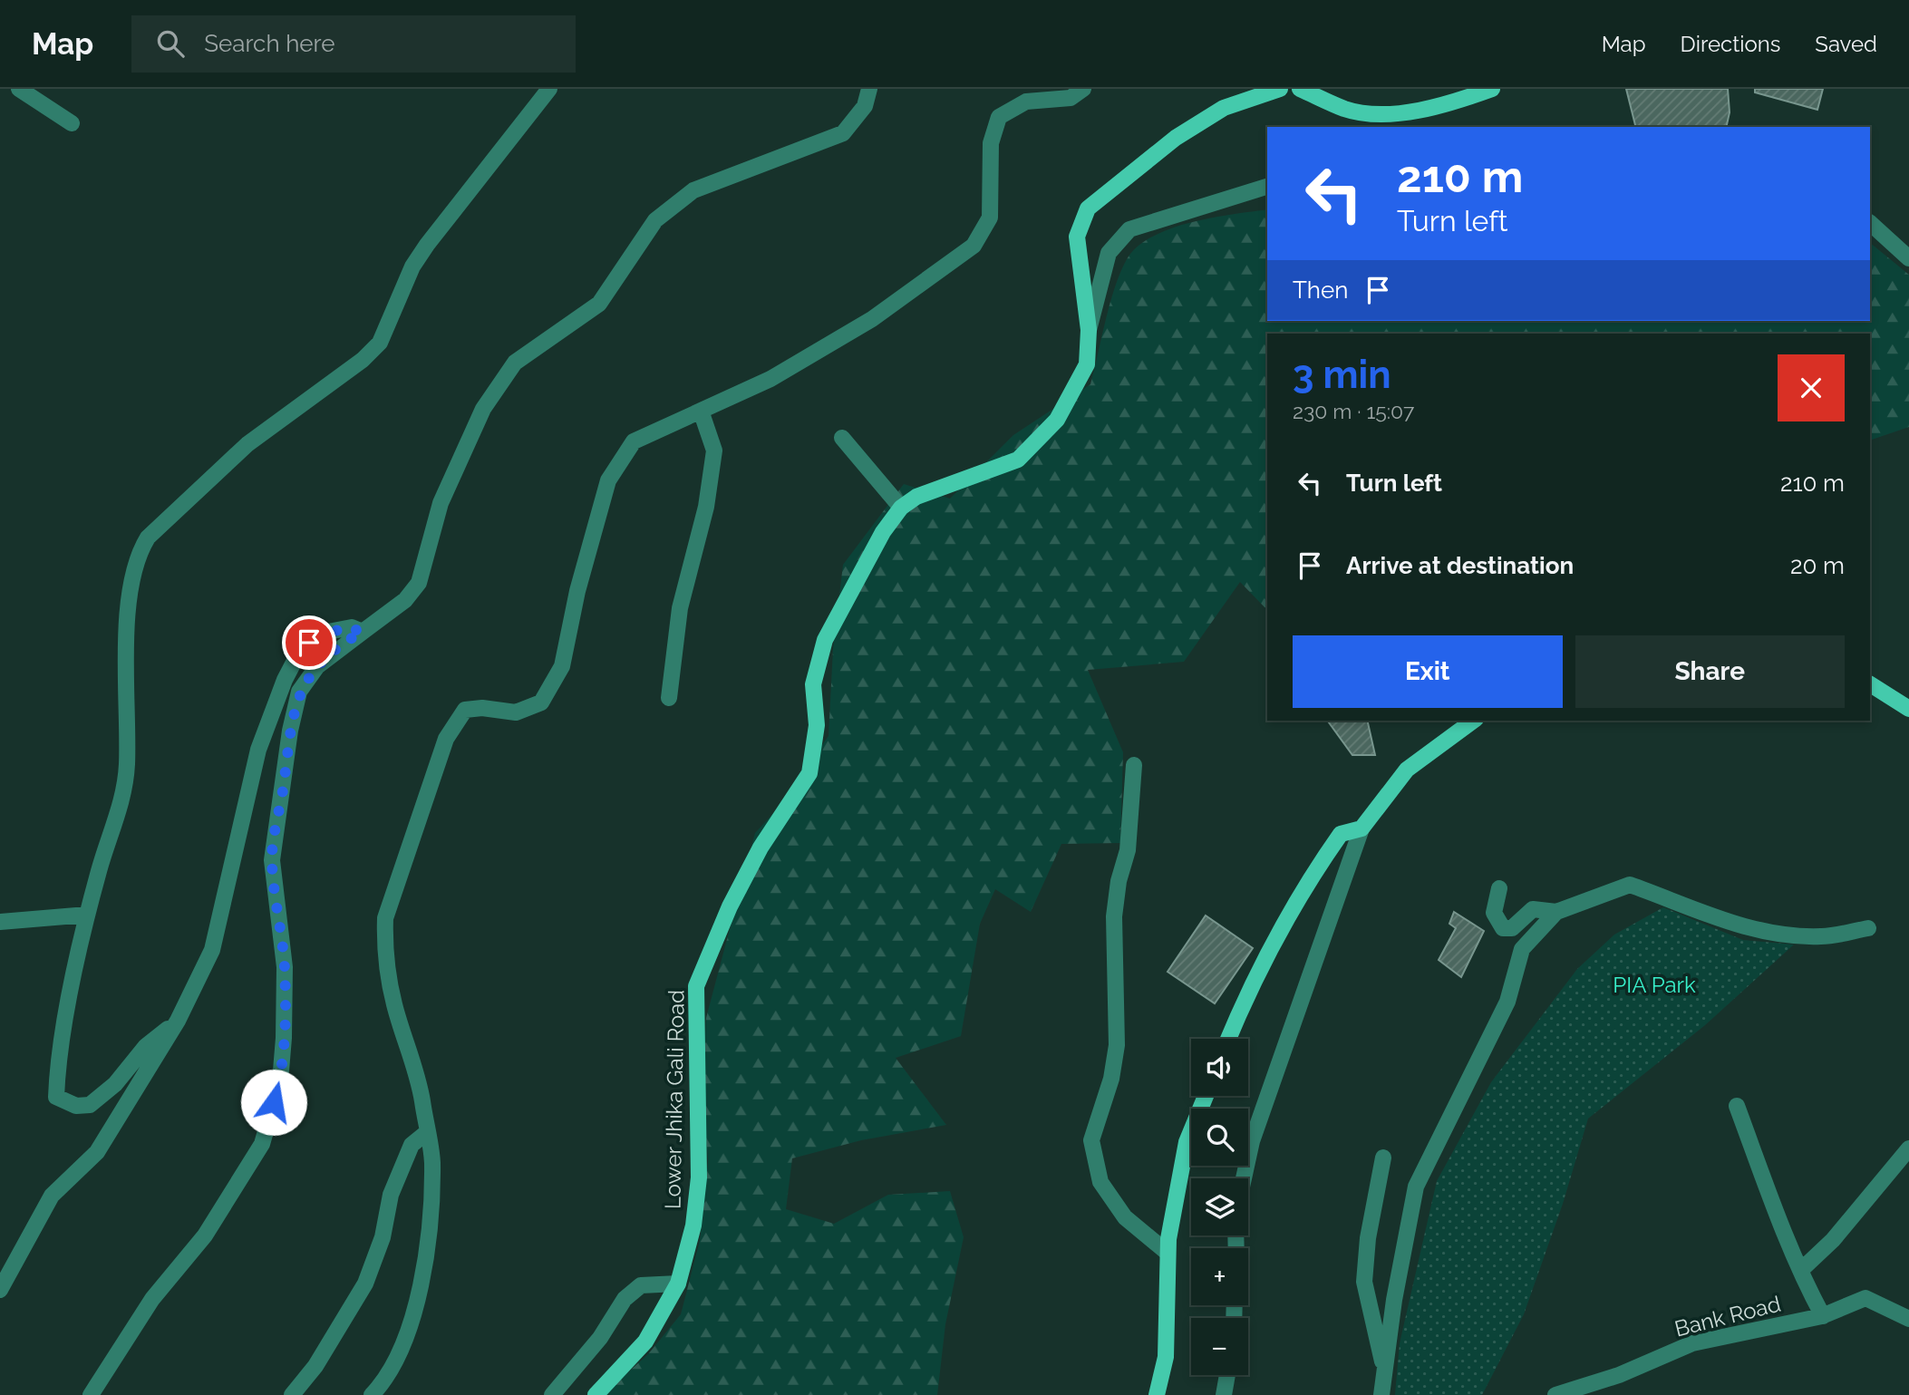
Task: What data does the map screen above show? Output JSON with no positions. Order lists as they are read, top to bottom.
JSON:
{
  "streets": {
    "main road": ["Lower Jhika Gali Road"],
    "street": ["Bank Road"]
  },
  "parks": ["PIA Park"],
  "page": {
    "header": "Map",
    "search": "Search here",
    "nav": ["Map", "Directions", "Saved"],
    "turn": ["210 m", "Turn left"],
    "then": "Then",
    "heading": ["3 min", "230 m · 15:07"],
    "list": [
      {
        "name": "Turn left",
        "value": "210 m"
      },
      {
        "name": "Arrive at destination",
        "value": "20 m"
      }
    ],
    "buttons": ["Exit", "Share"],
    "map_buttons": ["+", "−"]
  }
}
